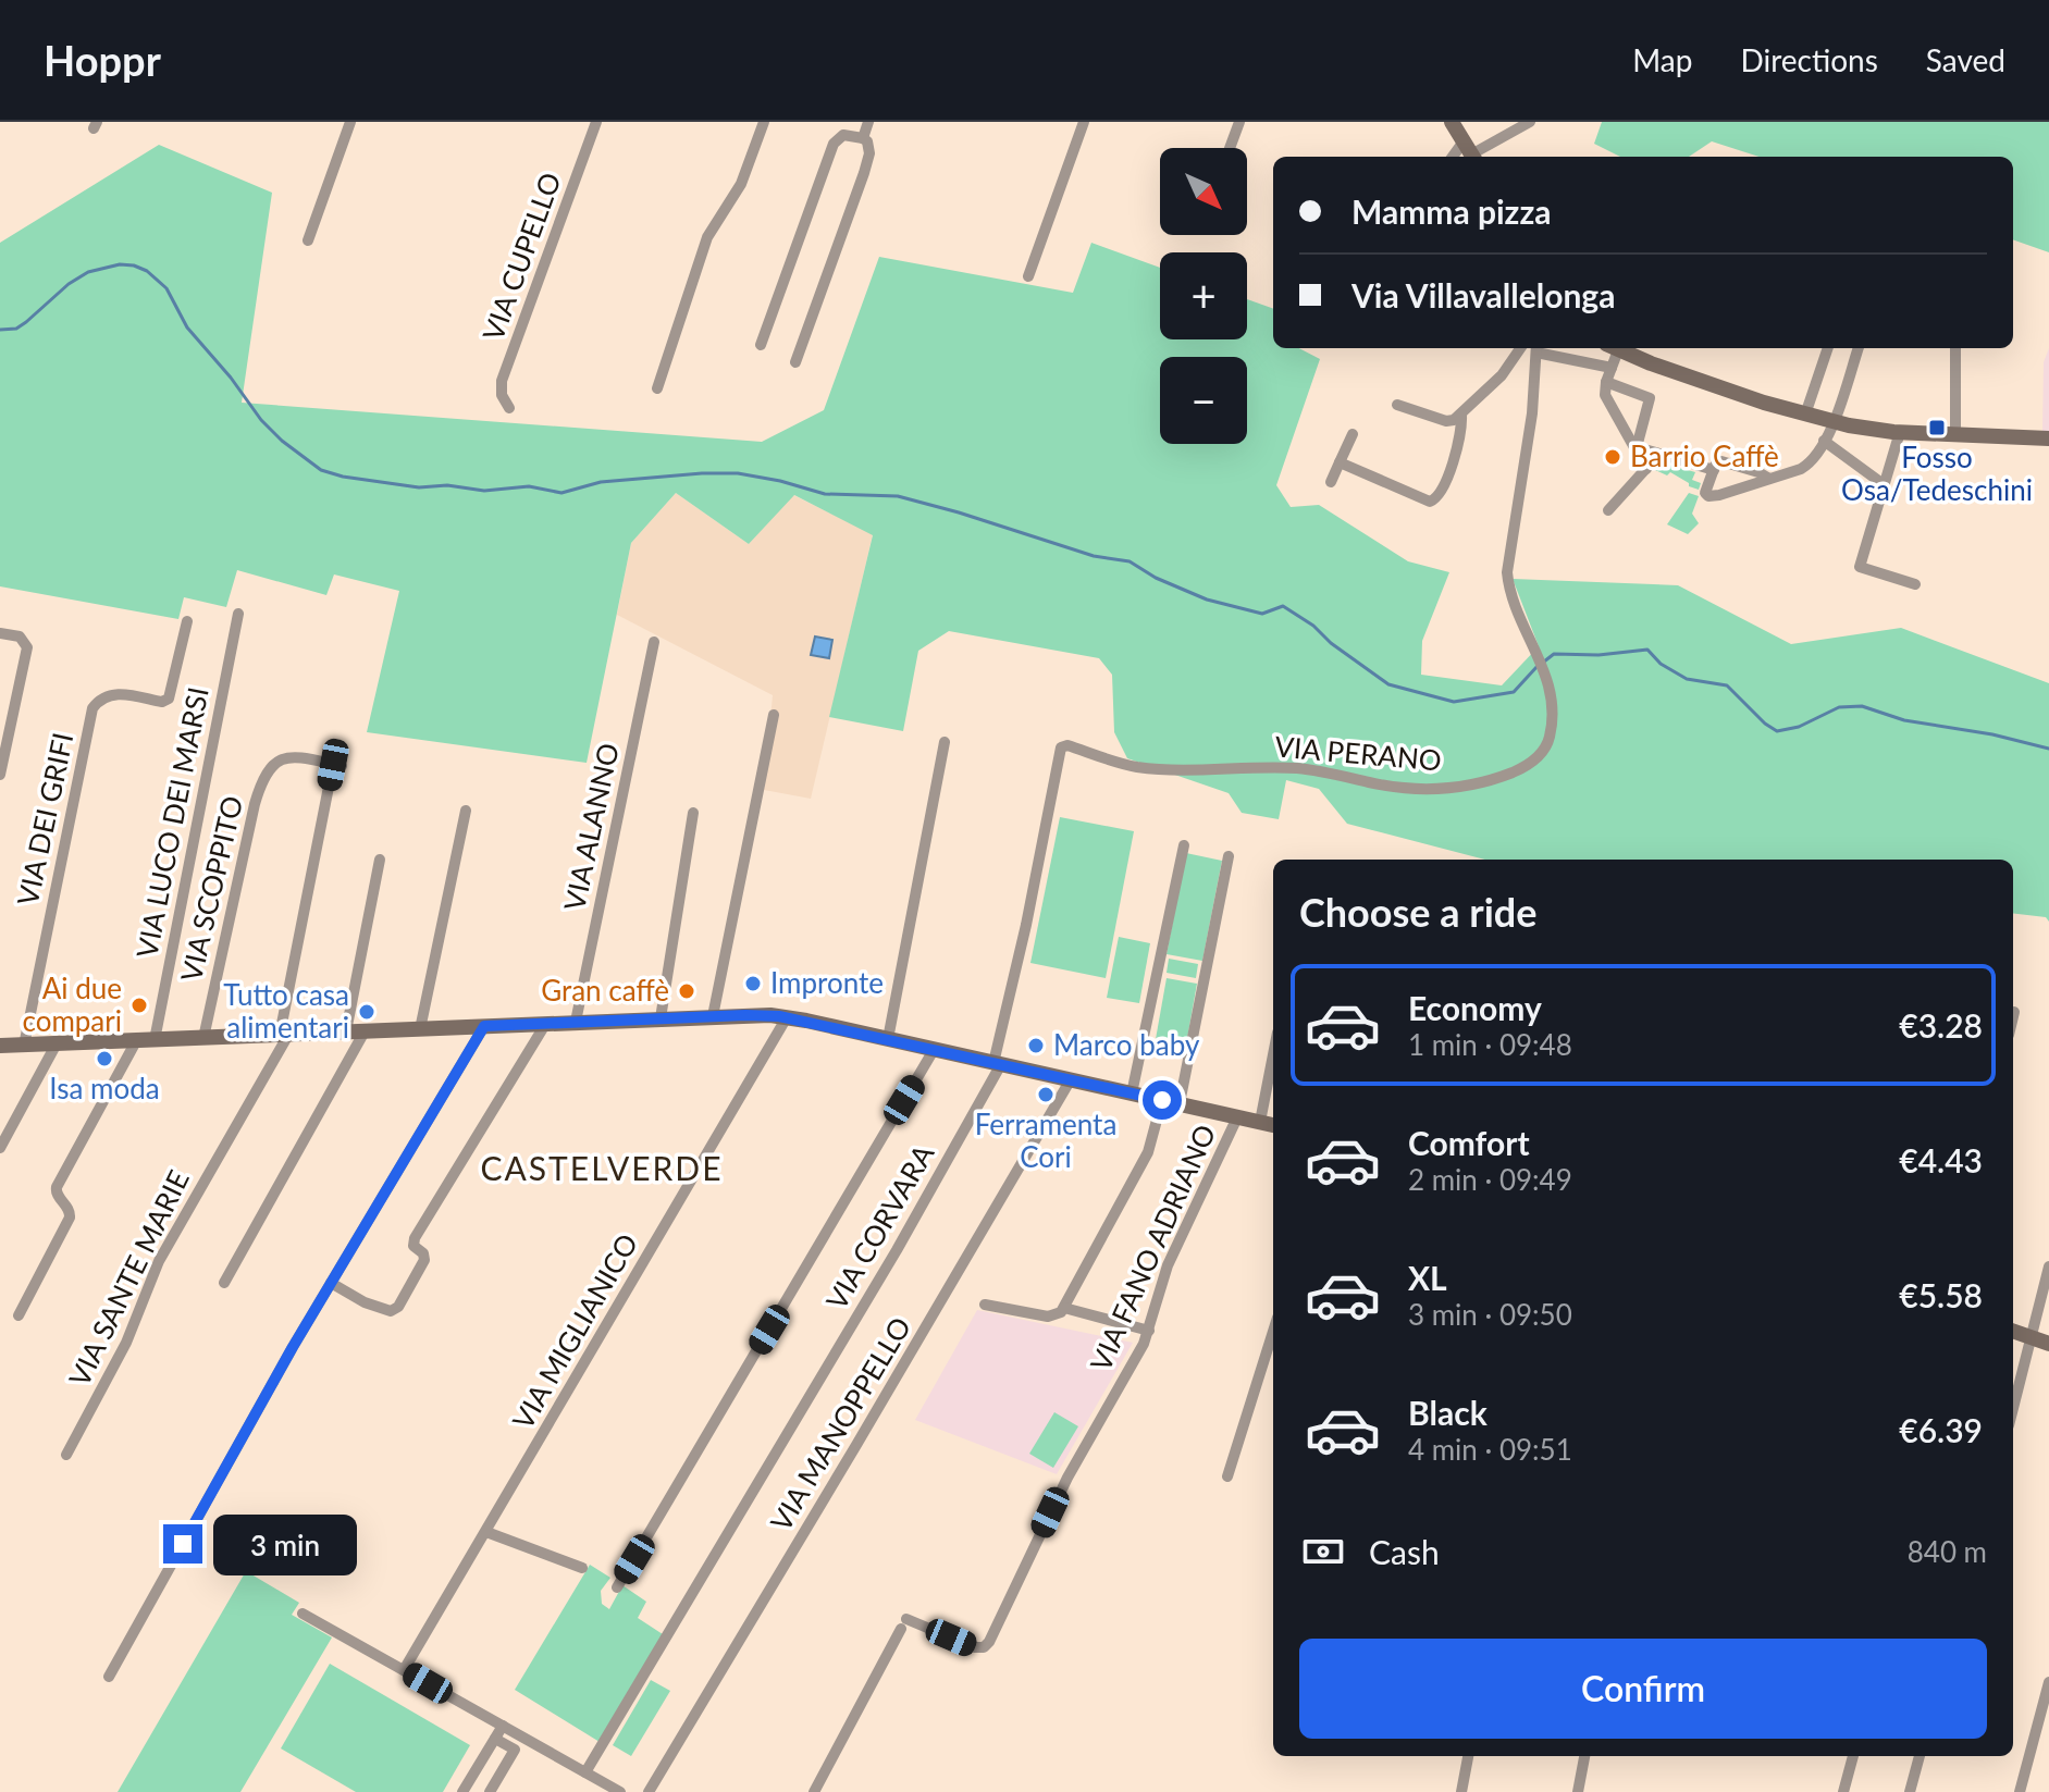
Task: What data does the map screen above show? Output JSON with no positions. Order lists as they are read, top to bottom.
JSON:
{
  "streets": {
    "street": [
      "VIA CUPELLO",
      "VIA PERANO",
      "VIA DEI GRIFI",
      "VIA LUCO DEI MARSI",
      "VIA ALANNO",
      "VIA SCOPPITO",
      "VIA CORVARA",
      "VIA FANO ADRIANO",
      "VIA SANTE MARIE",
      "VIA MIGLIANICO",
      "VIA MANOPPELLO"
    ]
  },
  "crossings": [
    ["VIA PERANO", "VIA CORVARA"],
    ["VIA SCOPPITO", "VIA SANTE MARIE"]
  ],
  "districts": ["CASTELVERDE"],
  "places": {
    "transit": ["Fosso Osa/Tedeschini"],
    "other": [
      "Barrio Caffè",
      "Impronte",
      "Gran caffè",
      "Ai due compari",
      "Tutto casa alimentari",
      "Marco baby",
      "Isa moda",
      "Ferramenta Cori"
    ]
  },
  "north": "bottom right",
  "page": {
    "header": "Hoppr",
    "nav": ["Map", "Directions", "Saved"],
    "map_buttons": ["+", "−"],
    "banner": ["Mamma pizza", "Via Villavallelonga"],
    "heading": "Choose a ride",
    "list": [
      {
        "name": "Economy",
        "note": "1 min · 09:48",
        "value": "€3.28"
      },
      {
        "name": "Comfort",
        "note": "2 min · 09:49",
        "value": "€4.43"
      },
      {
        "name": "XL",
        "note": "3 min · 09:50",
        "value": "€5.58"
      },
      {
        "name": "Black",
        "note": "4 min · 09:51",
        "value": "€6.39"
      }
    ],
    "pay": ["Cash", "840 m"],
    "bubble": "3 min",
    "buttons": "Confirm"
  }
}
